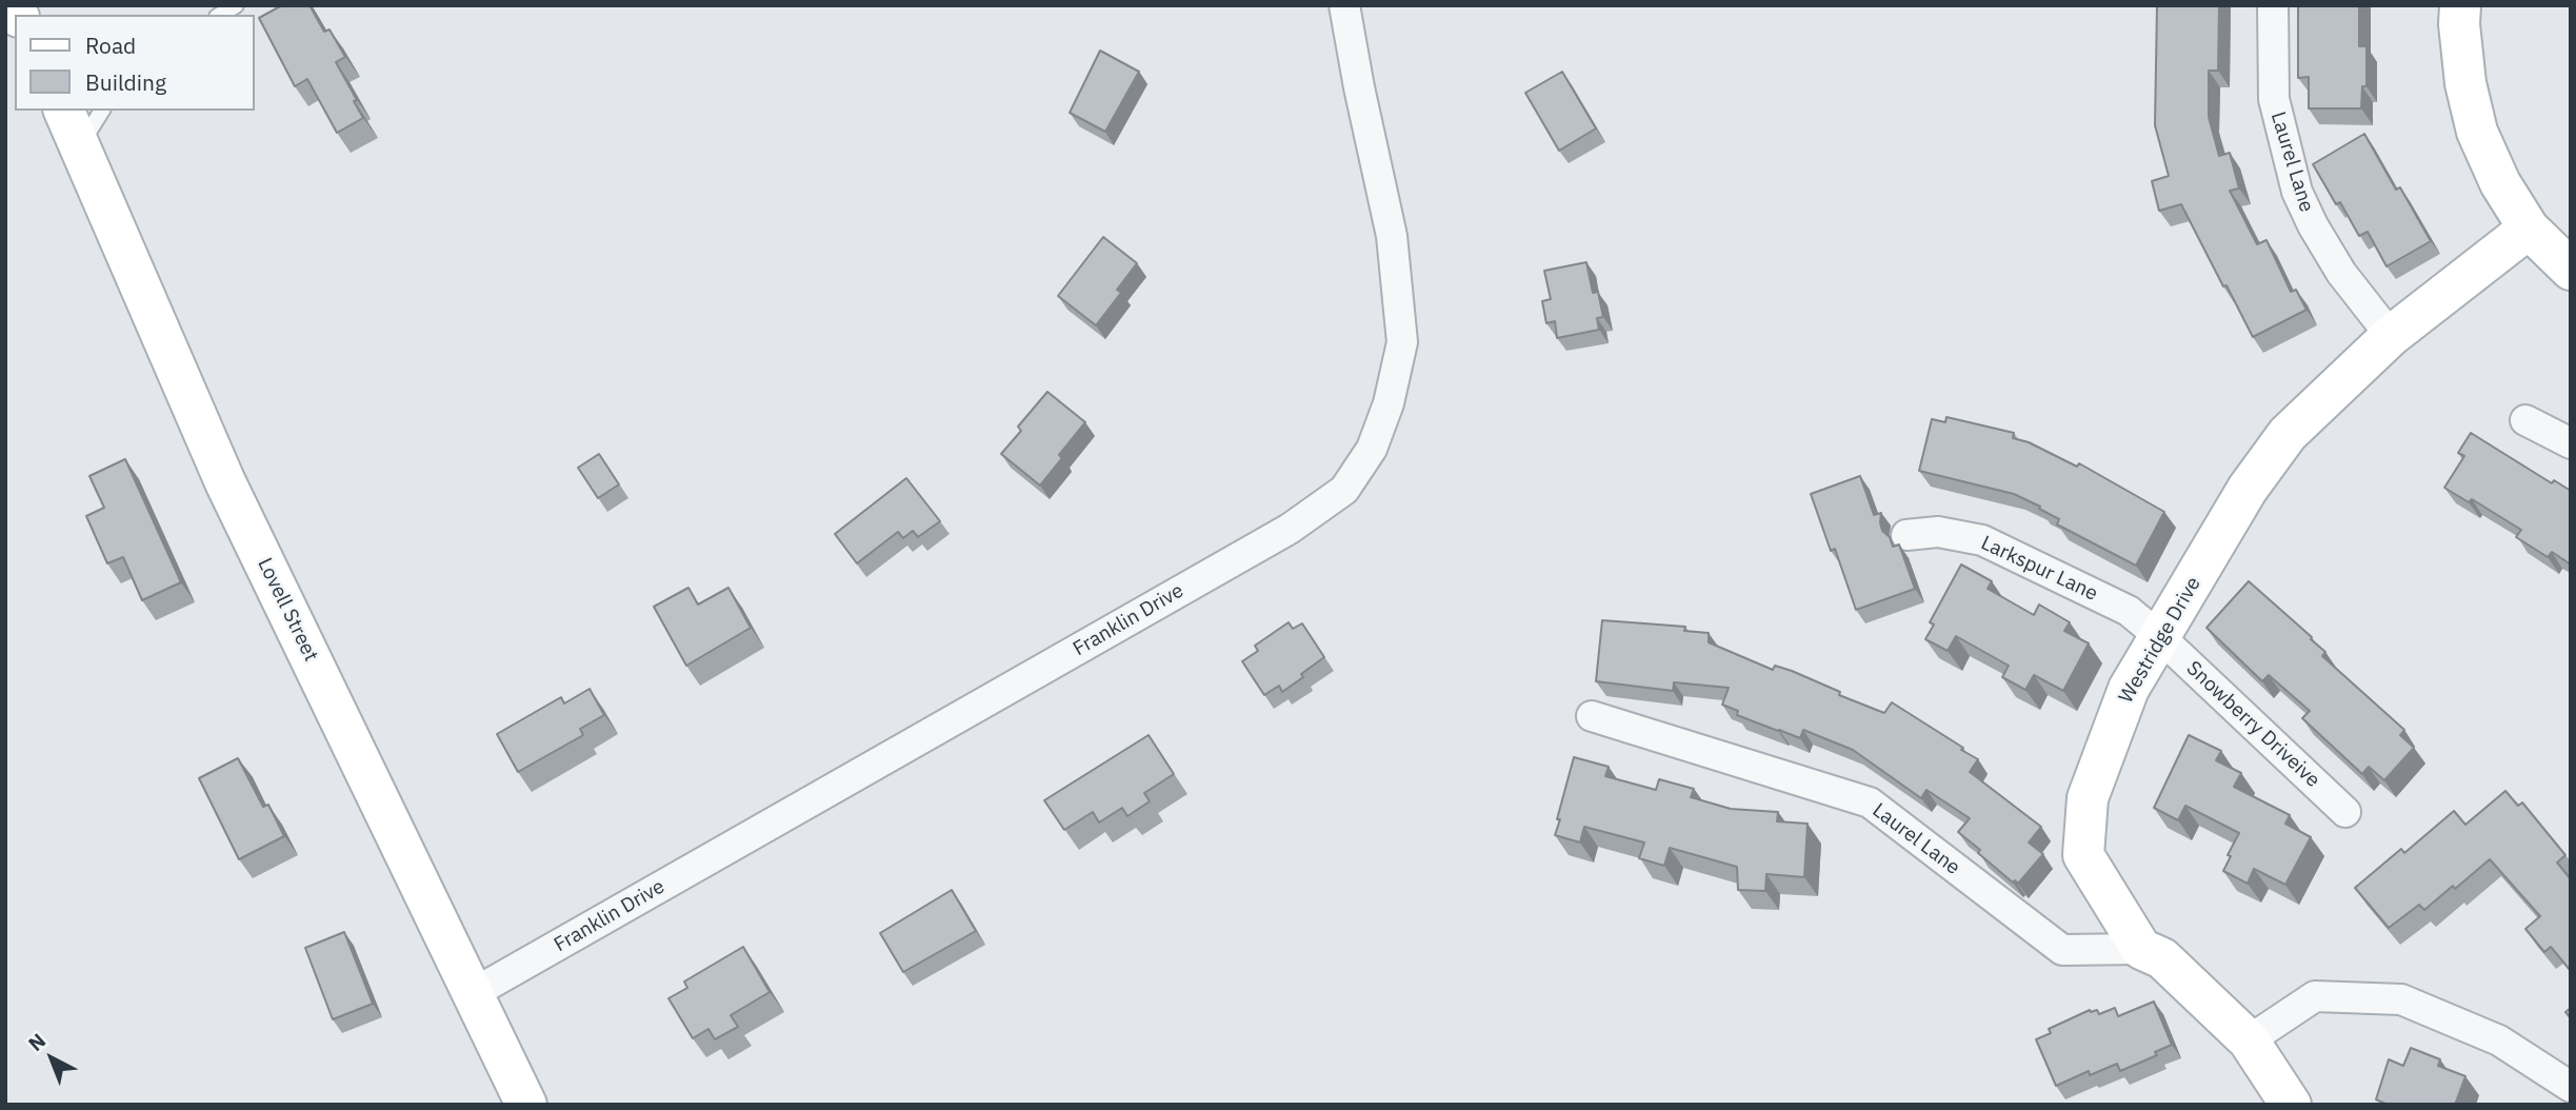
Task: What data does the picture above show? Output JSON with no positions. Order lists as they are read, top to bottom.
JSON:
{
  "streets": {
    "street": [
      "Laurel Lane",
      "Larkspur Lane",
      "Lovell Street",
      "Franklin Drive",
      "Westridge Drive",
      "Snowberry Driveive"
    ]
  },
  "crossings": [
    ["Laurel Lane", "Westridge Drive"],
    ["Larkspur Lane", "Westridge Drive"],
    ["Larkspur Lane", "Snowberry Driveive"],
    ["Lovell Street", "Franklin Drive"],
    ["Westridge Drive", "Snowberry Driveive"]
  ],
  "legend": ["Road", "Building"],
  "north": "top left"
}
